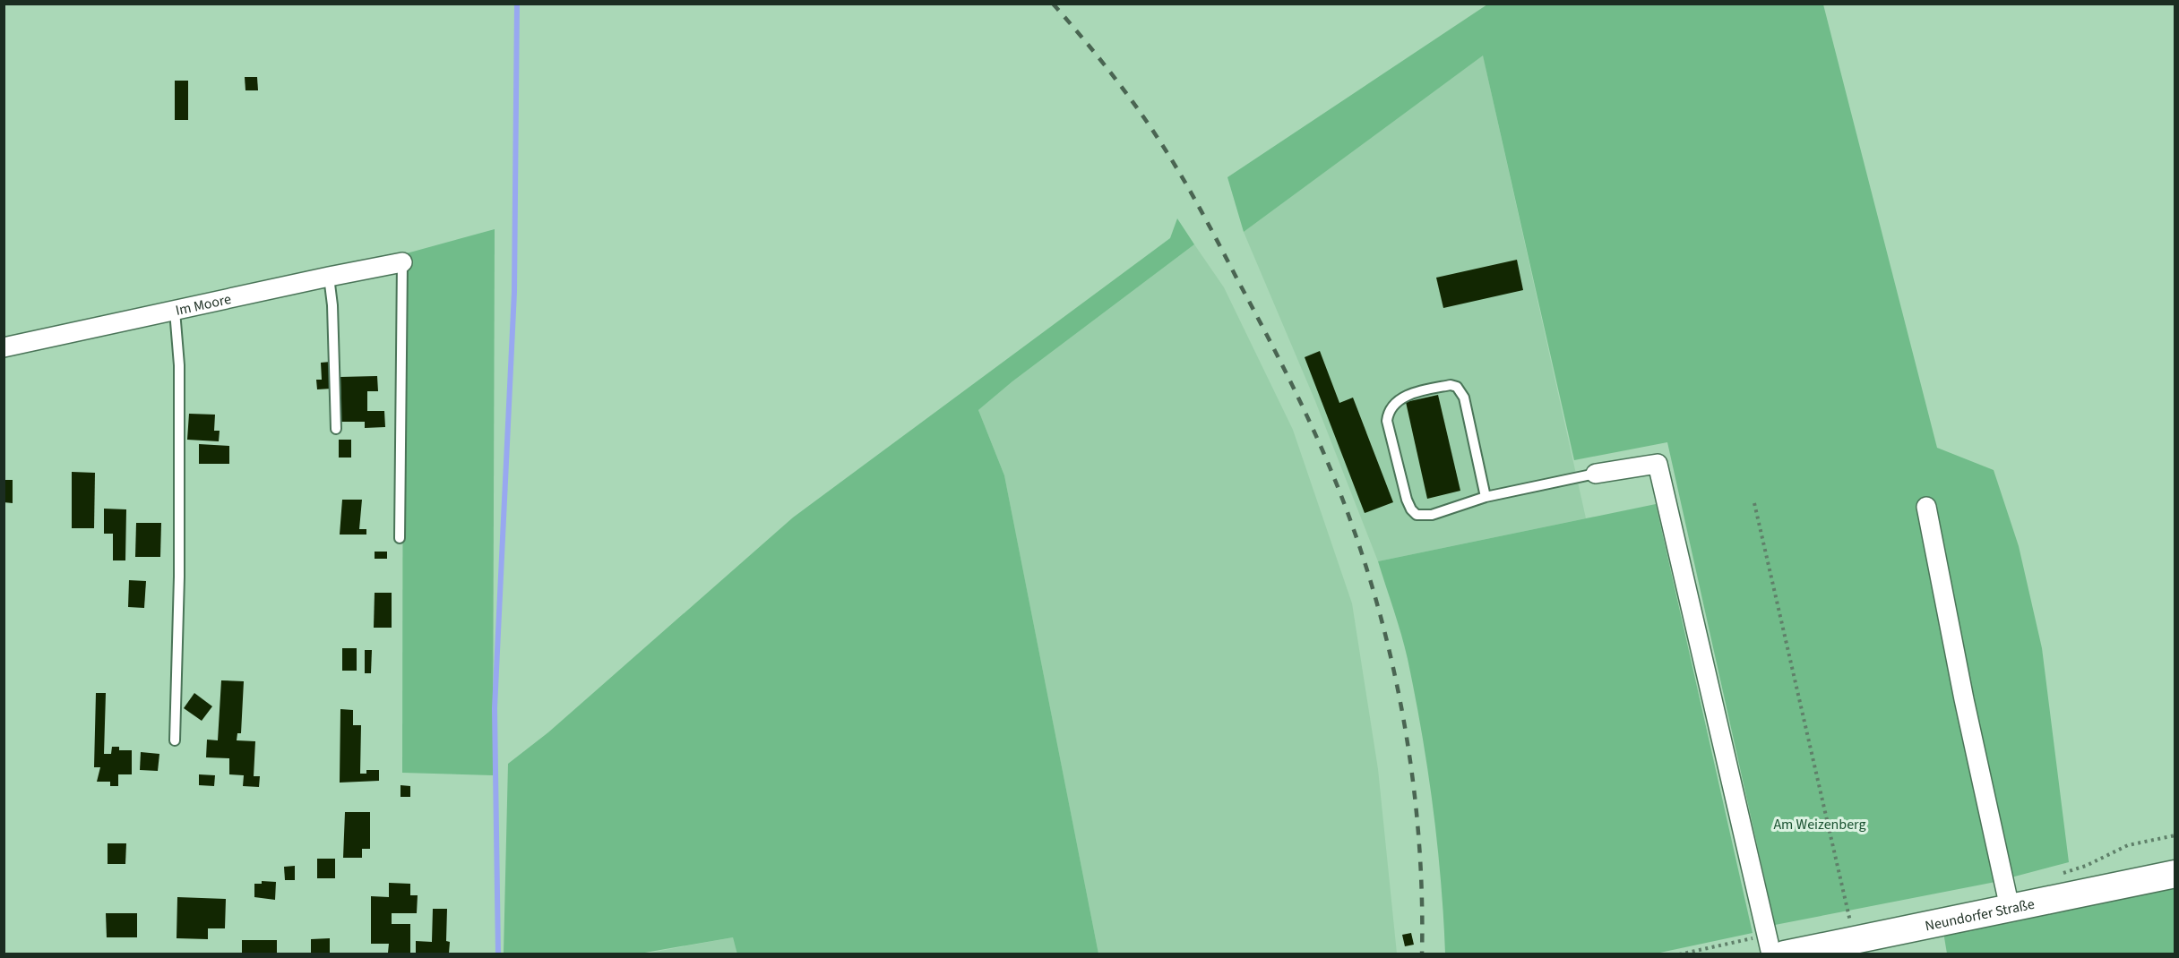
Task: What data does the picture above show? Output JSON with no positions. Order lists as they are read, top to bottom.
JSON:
{
  "streets": {
    "main road": ["Neundorfer Straße"],
    "street": ["Im Moore"]
  },
  "parks": ["Am Weizenberg"]
}
